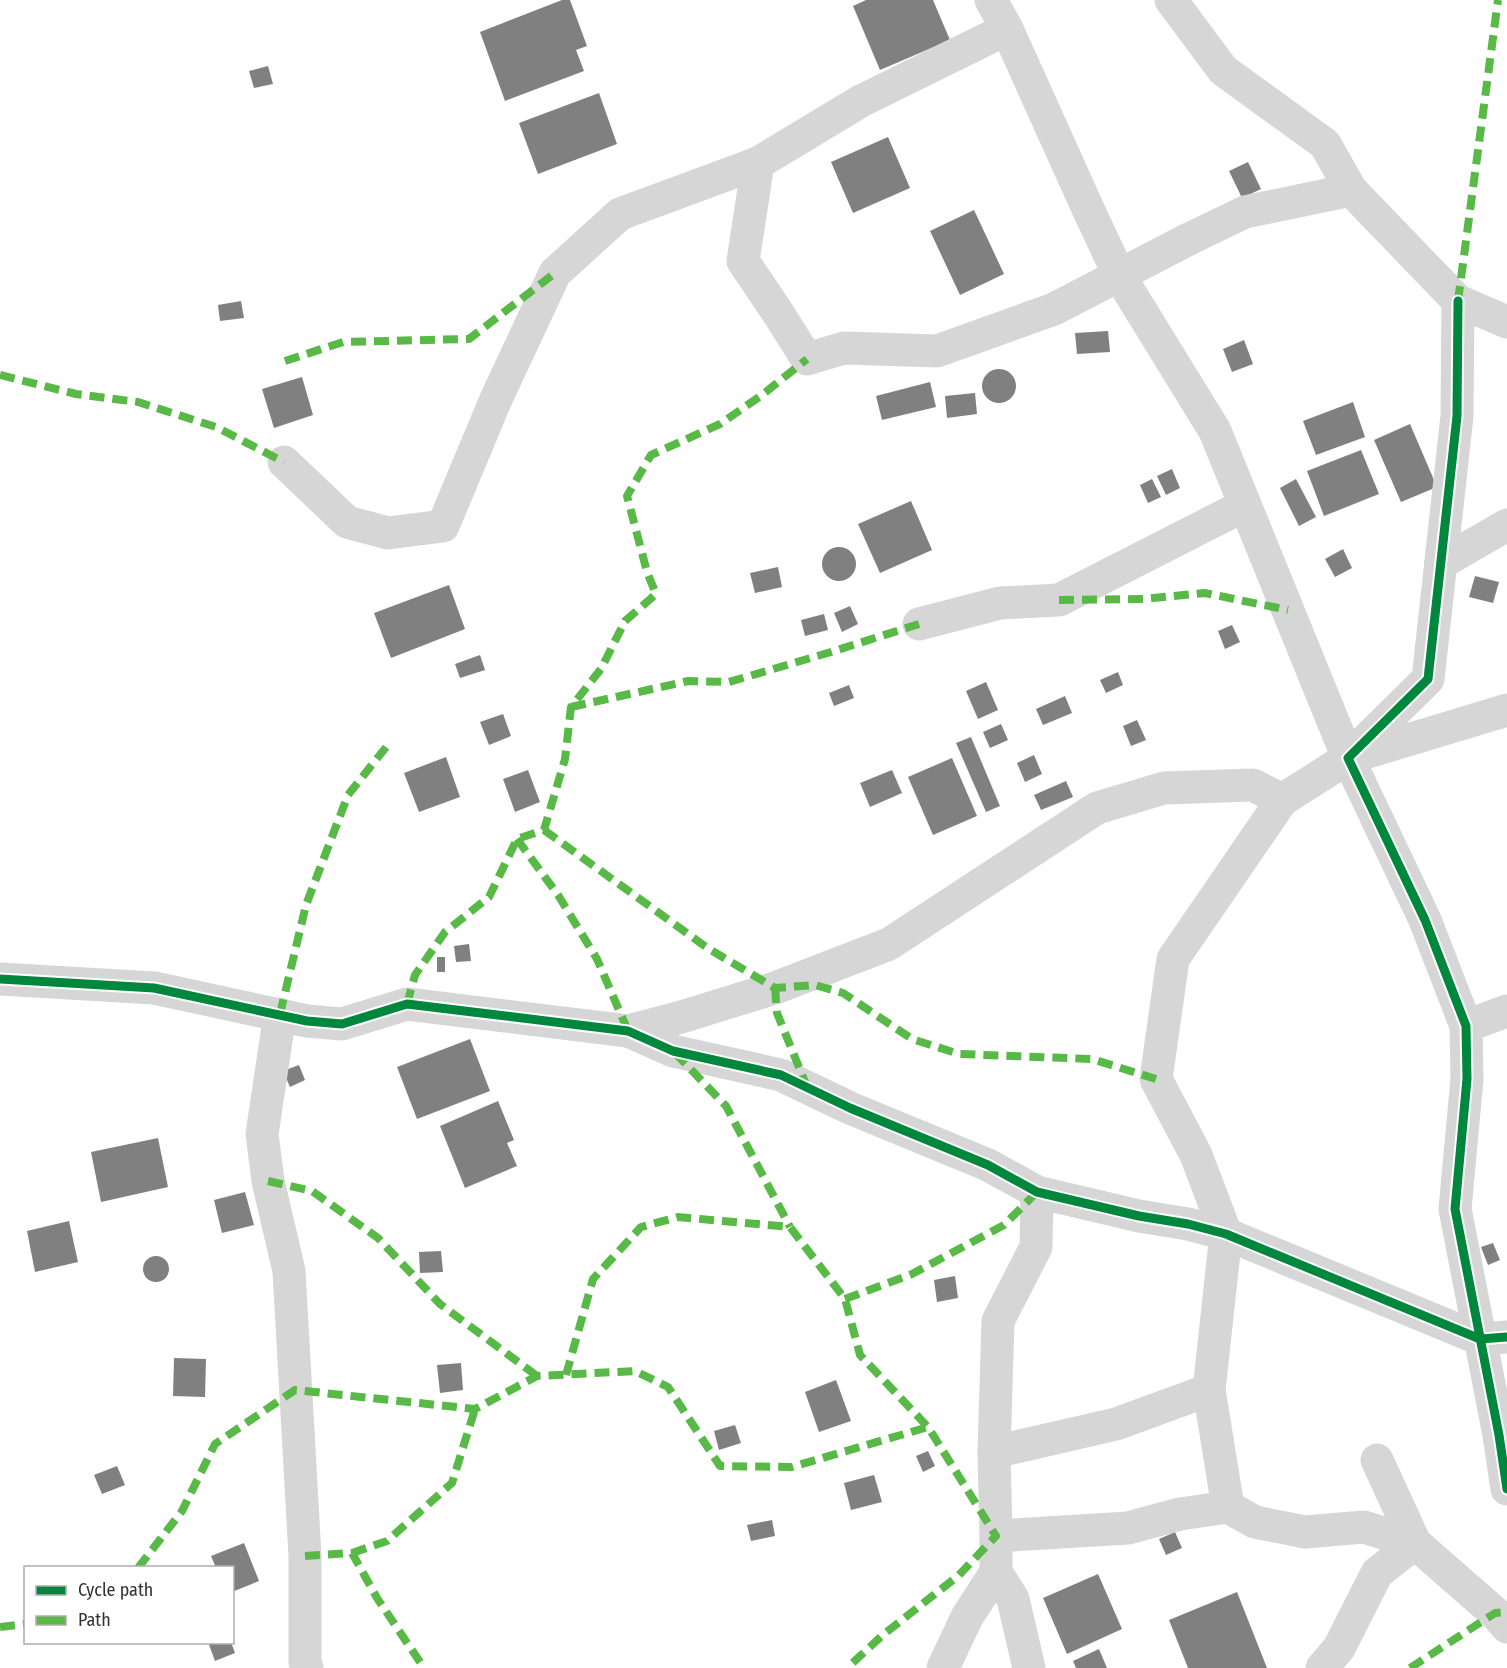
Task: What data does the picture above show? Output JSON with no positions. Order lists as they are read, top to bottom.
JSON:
{
  "legend": ["Cycle path", "Path"]
}
